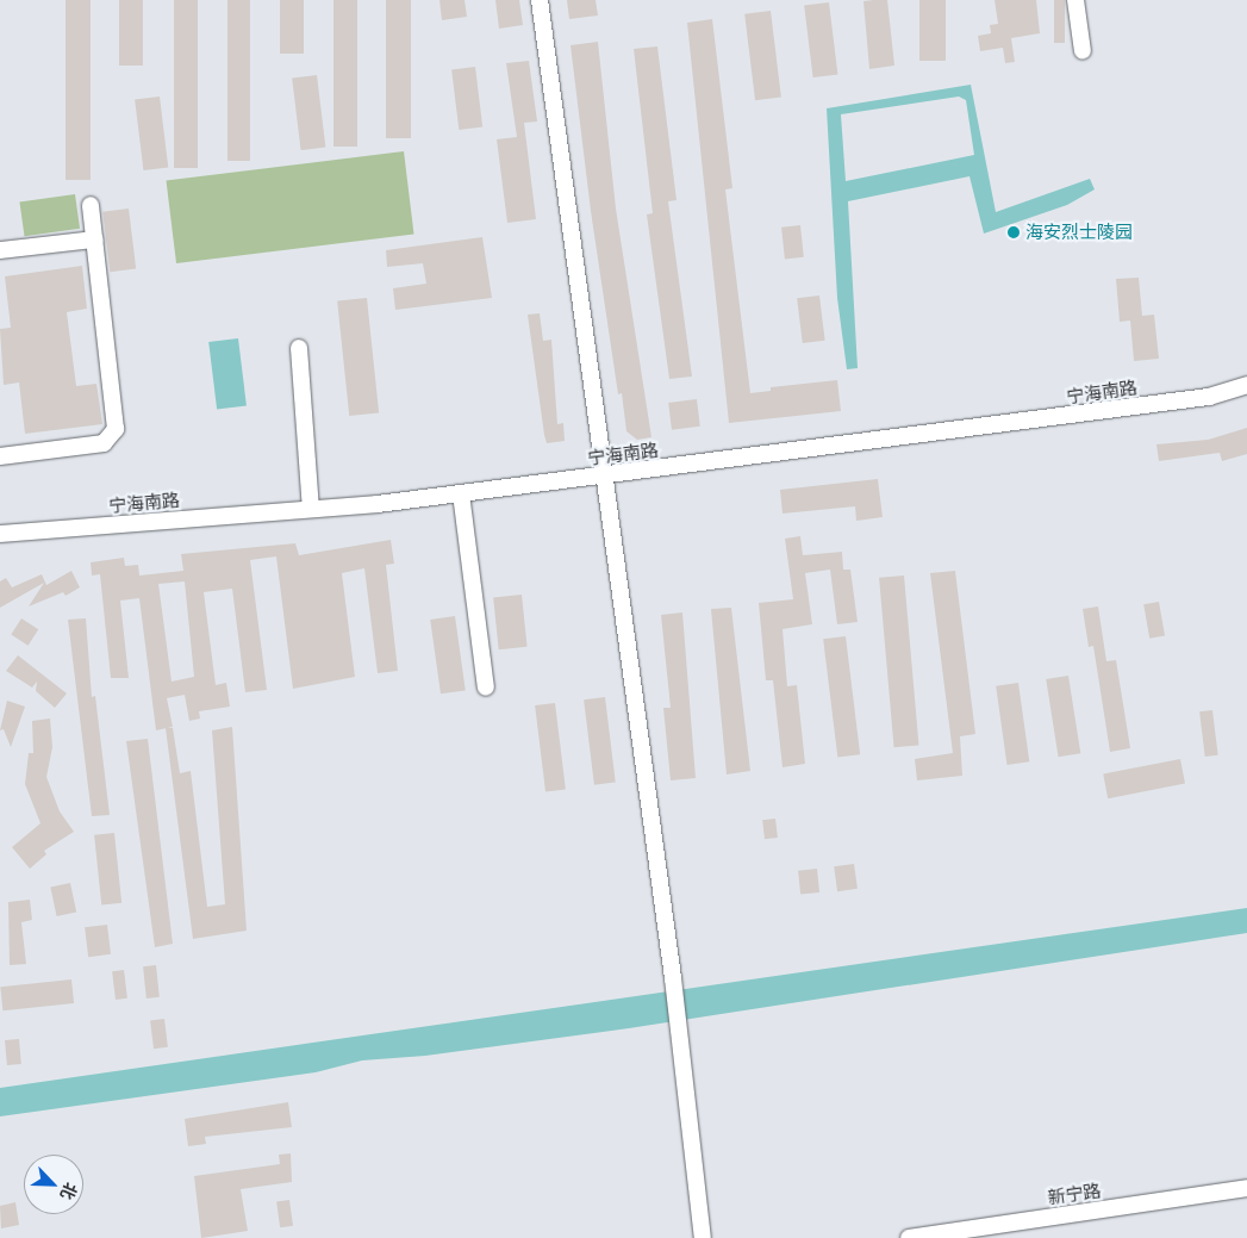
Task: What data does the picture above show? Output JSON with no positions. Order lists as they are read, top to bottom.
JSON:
{
  "streets": {
    "street": ["宁海南路", "新宁路"]
  },
  "places": ["海安烈士陵园"],
  "north": "bottom right"
}
